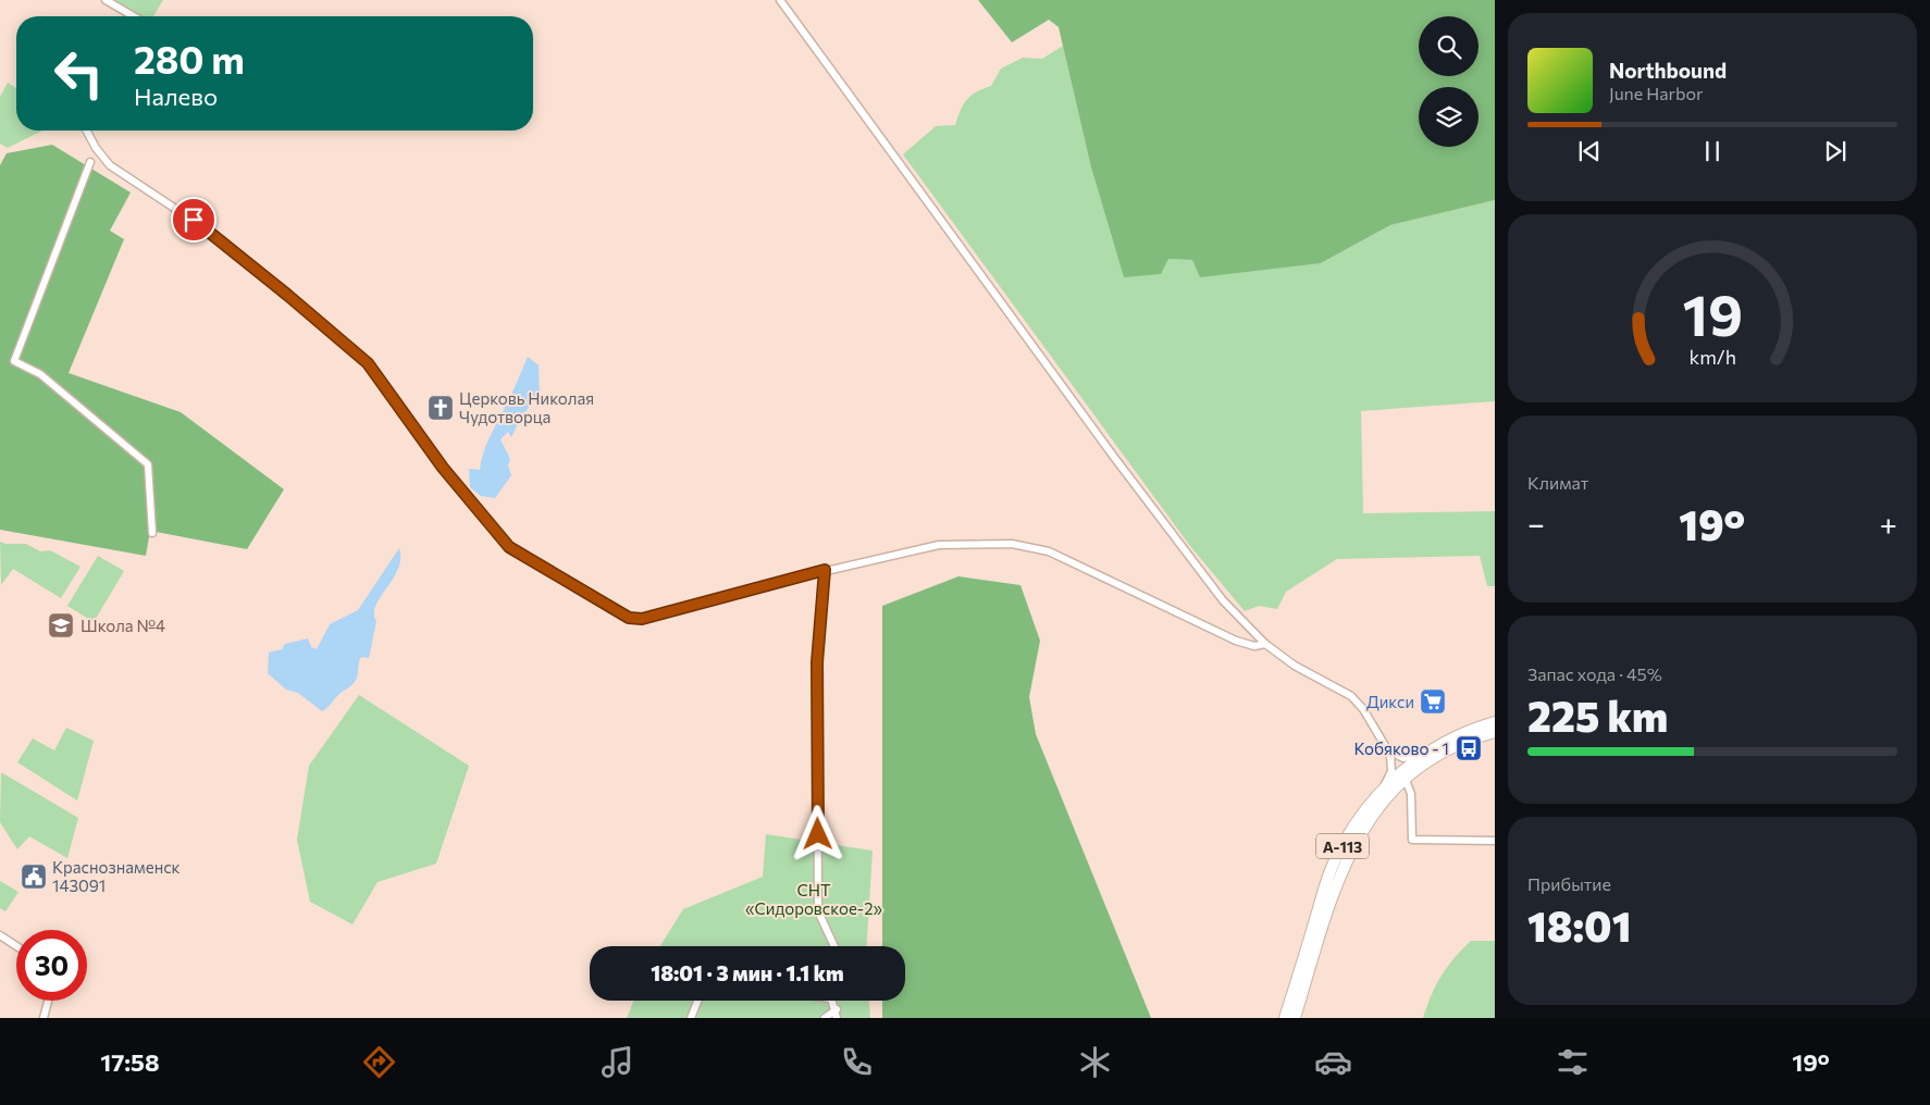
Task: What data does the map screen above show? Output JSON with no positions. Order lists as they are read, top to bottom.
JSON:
{
  "streets": {
    "highway": ["А-113"]
  },
  "parks": ["СНТ «Сидоровское-2»"],
  "places": {
    "church": ["Церковь Николая Чудотворца"],
    "school or university": ["Школа №4"],
    "supermarket": ["Дикси"],
    "bus stop": ["Кобяково - 1"],
    "public building": ["Краснознаменск 143091"]
  },
  "page": {
    "turn": ["280 m", "Налево"],
    "song": ["Northbound", "June Harbor"],
    "tile": [
      "Климат",
      ["Запас хода · 45%", "225 km"],
      ["Прибытие", "18:01"]
    ],
    "heat": ["−", "19°", "+"],
    "limit": "30",
    "trip": "18:01 · 3 мин · 1.1 km",
    "tabs": ["17:58", "19°"],
    "gauge": ["19", "km/h"]
  }
}
